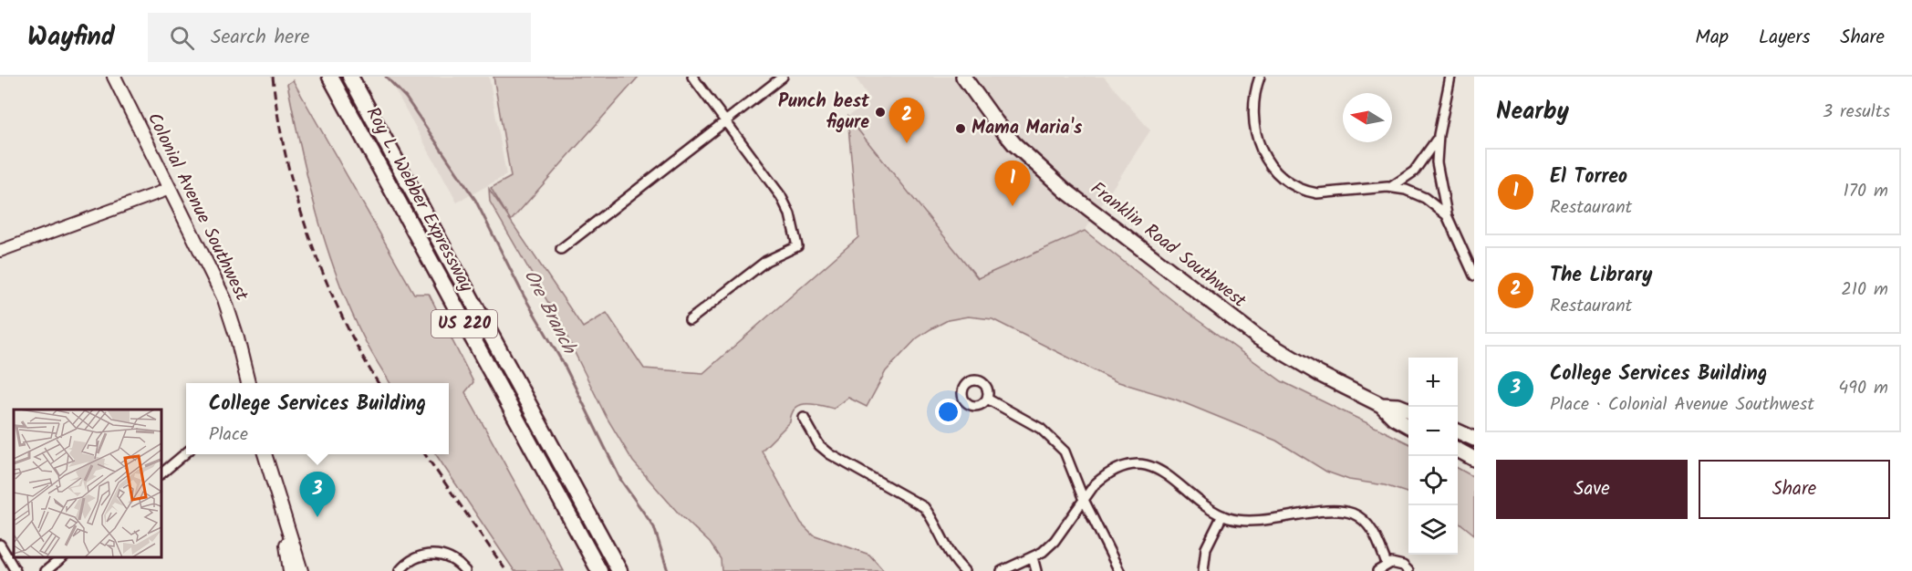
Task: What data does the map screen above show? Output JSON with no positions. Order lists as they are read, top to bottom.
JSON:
{
  "streets": {
    "highway": ["Roy L. Webber Expressway", "US 220"],
    "main road": ["Colonial Avenue Southwest", "Franklin Road Southwest"]
  },
  "water": ["Ore Branch"],
  "places": ["Punch best figure", "Mama Maria's"],
  "north": "left",
  "page": {
    "header": "Wayfind",
    "search": "Search here",
    "nav": ["Map", "Layers", "Share"],
    "heading": ["Nearby", "3 results"],
    "pins": ["2", "1", "3"],
    "list": [
      {
        "mark": "1",
        "name": "El Torreo",
        "note": "Restaurant",
        "value": "170 m"
      },
      {
        "mark": "2",
        "name": "The Library",
        "note": "Restaurant",
        "value": "210 m"
      },
      {
        "mark": "3",
        "name": "College Services Building",
        "note": "Place · Colonial Avenue Southwest",
        "value": "490 m"
      }
    ],
    "map_buttons": ["+", "−"],
    "popup": ["College Services Building", "Place"],
    "buttons": ["Save", "Share"]
  }
}
